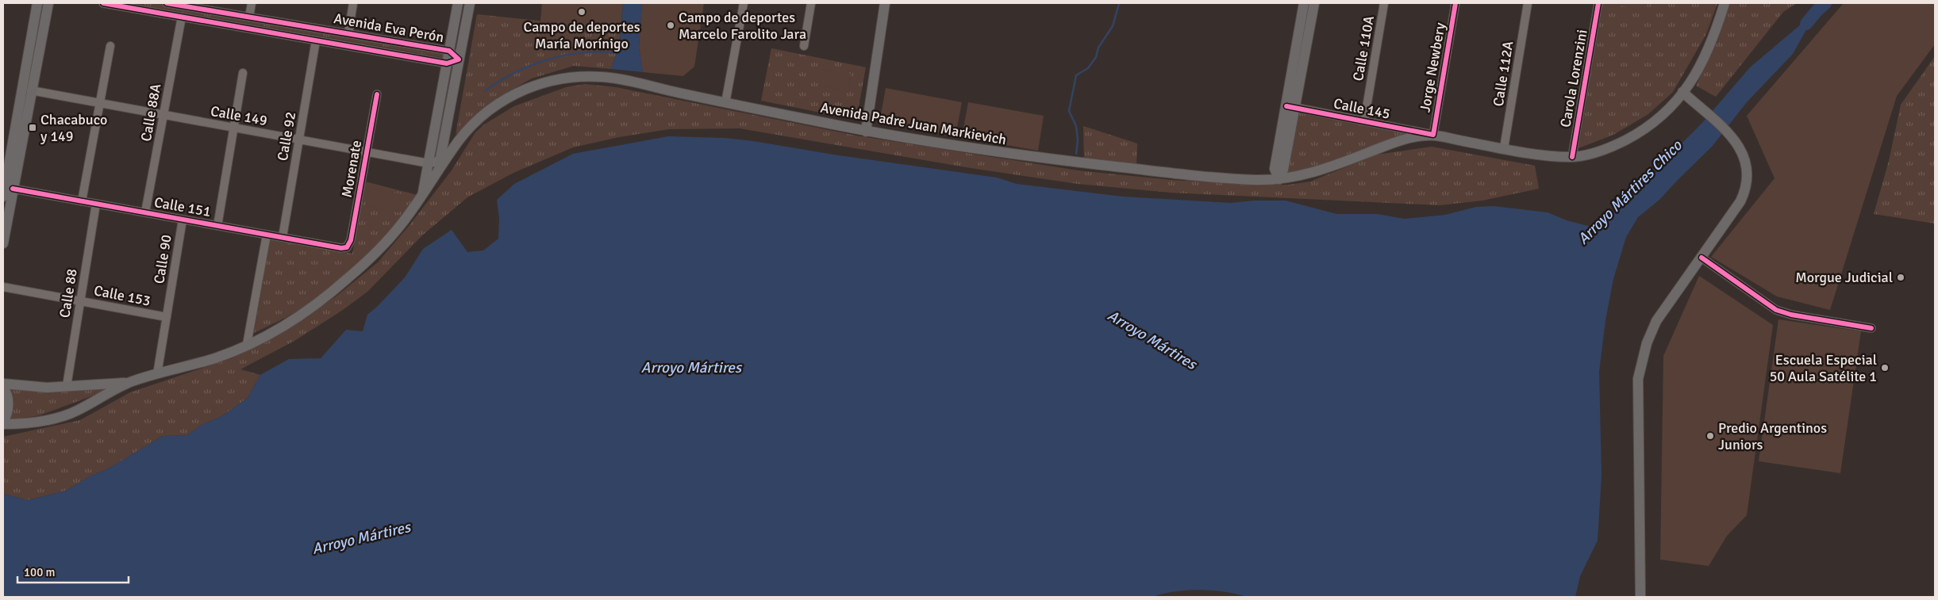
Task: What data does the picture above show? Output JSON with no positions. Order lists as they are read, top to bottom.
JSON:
{
  "streets": {
    "main road": ["Avenida Padre Juan Markievich"],
    "street": [
      "Avenida Eva Perón",
      "Calle 110A",
      "Jorge Newbery",
      "Calle 112A",
      "Carola Lorenzini",
      "Calle 145",
      "Calle 88A",
      "Calle 149",
      "Calle 92",
      "Morenate",
      "Calle 151",
      "Calle 90",
      "Calle 88",
      "Calle 153"
    ]
  },
  "crossings": [
    ["Avenida Eva Perón", "Calle 88A"],
    ["Avenida Eva Perón", "Calle 92"],
    ["Calle 110A", "Calle 145"],
    ["Jorge Newbery", "Calle 145"],
    ["Jorge Newbery", "Avenida Padre Juan Markievich"],
    ["Calle 112A", "Avenida Padre Juan Markievich"],
    ["Carola Lorenzini", "Avenida Padre Juan Markievich"],
    ["Calle 145", "Avenida Padre Juan Markievich"],
    ["Calle 88A", "Calle 149"],
    ["Calle 88A", "Calle 151"],
    ["Calle 149", "Calle 92"],
    ["Calle 149", "Morenate"],
    ["Avenida Padre Juan Markievich", "Calle 90"],
    ["Avenida Padre Juan Markievich", "Calle 88"],
    ["Calle 92", "Calle 151"],
    ["Morenate", "Calle 151"],
    ["Calle 151", "Calle 90"],
    ["Calle 151", "Calle 88"],
    ["Calle 90", "Calle 153"],
    ["Calle 88", "Calle 153"]
  ],
  "water": ["Arroyo Mártires Chico", "Arroyo Mártires"],
  "places": {
    "other": [
      "Campo de deportes María Morínigo",
      "Campo de deportes Marcelo Farolito Jara",
      "Morgue Judicial",
      "Escuela Especial 50 Aula Satélite 1",
      "Predio Argentinos Juniors"
    ],
    "transit": ["Chacabuco y 149"]
  },
  "scale_bar": "100 m"
}
